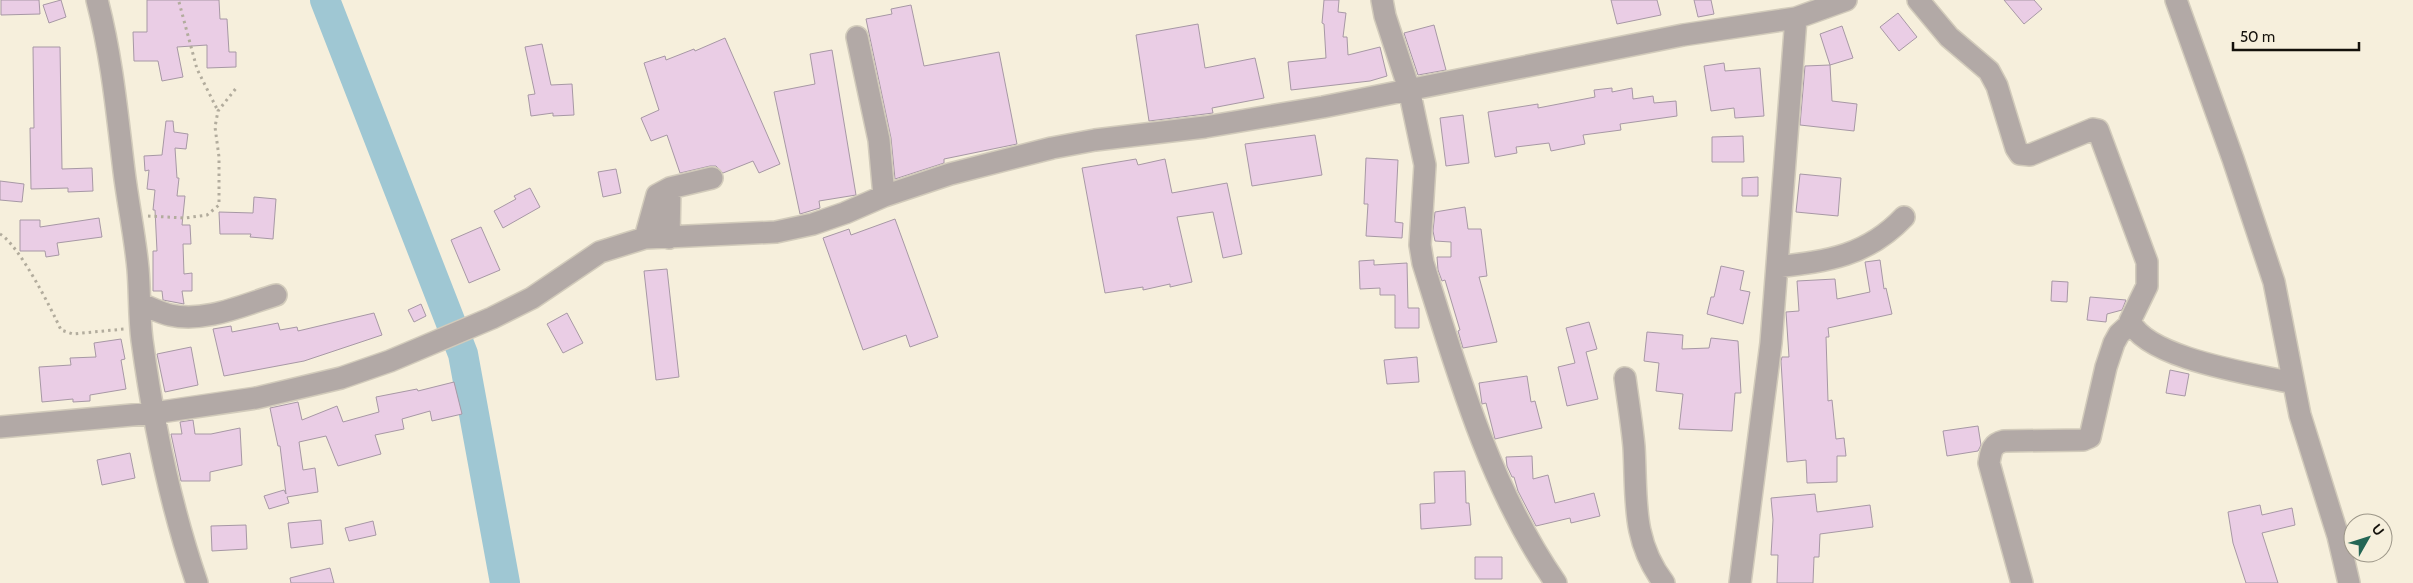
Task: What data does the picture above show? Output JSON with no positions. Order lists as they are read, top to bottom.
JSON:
{
  "scale_bar": "50 m",
  "north": "top right"
}
